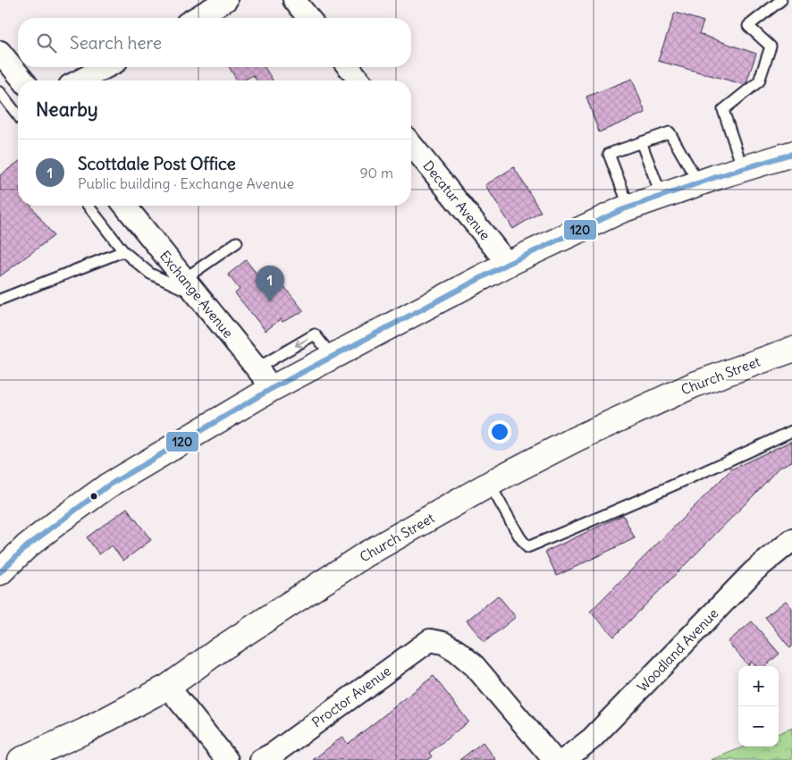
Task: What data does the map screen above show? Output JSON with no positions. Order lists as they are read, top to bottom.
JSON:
{
  "streets": {
    "main road": ["Church Street"],
    "street": [
      "Decatur Avenue",
      "Exchange Avenue",
      "Woodland Avenue",
      "Proctor Avenue"
    ]
  },
  "lines": ["transit line 120"],
  "page": {
    "search": "Search here",
    "heading": "Nearby",
    "list": [
      {
        "mark": "1",
        "name": "Scottdale Post Office",
        "note": "Public building · Exchange Avenue",
        "value": "90 m"
      }
    ],
    "pins": "1",
    "map_buttons": ["+", "−"]
  }
}
